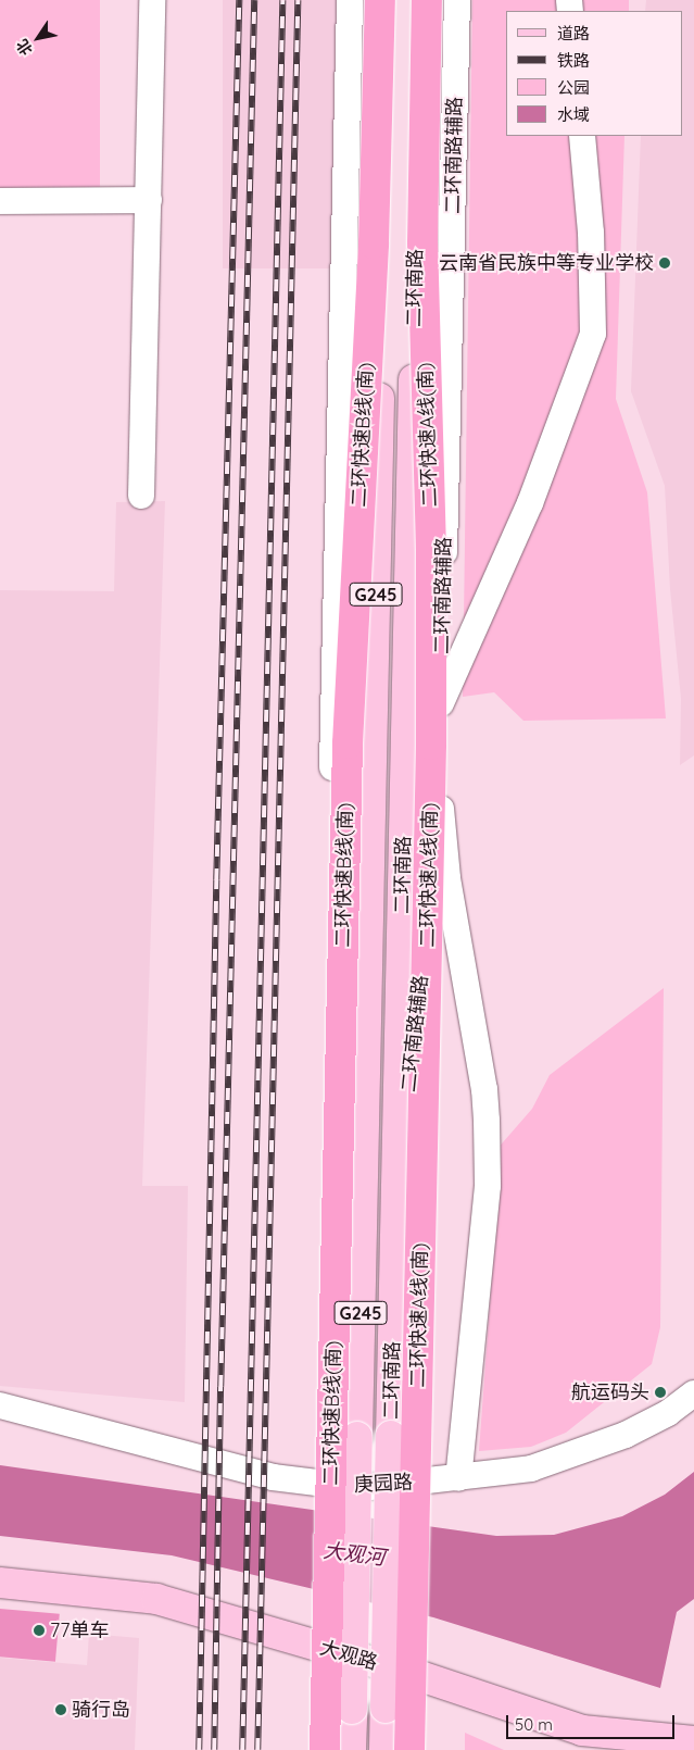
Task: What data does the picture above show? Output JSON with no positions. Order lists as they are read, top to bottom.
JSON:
{
  "streets": {
    "highway": ["二环快速B线(南)", "二环快速A线(南)"],
    "main road": ["二环南路", "G245", "大观路"],
    "street": ["二环南路辅路", "庚园路"]
  },
  "crossings": [
    ["二环南路辅路", "二环南路"]
  ],
  "water": ["大观河"],
  "places": [
    "云南省民族中等专业学校",
    "航运码头",
    "77单车",
    "骑行岛"
  ],
  "legend": [
    "道路",
    "铁路",
    "公园",
    "水域"
  ],
  "scale_bar": "50 m",
  "north": "bottom left"
}
